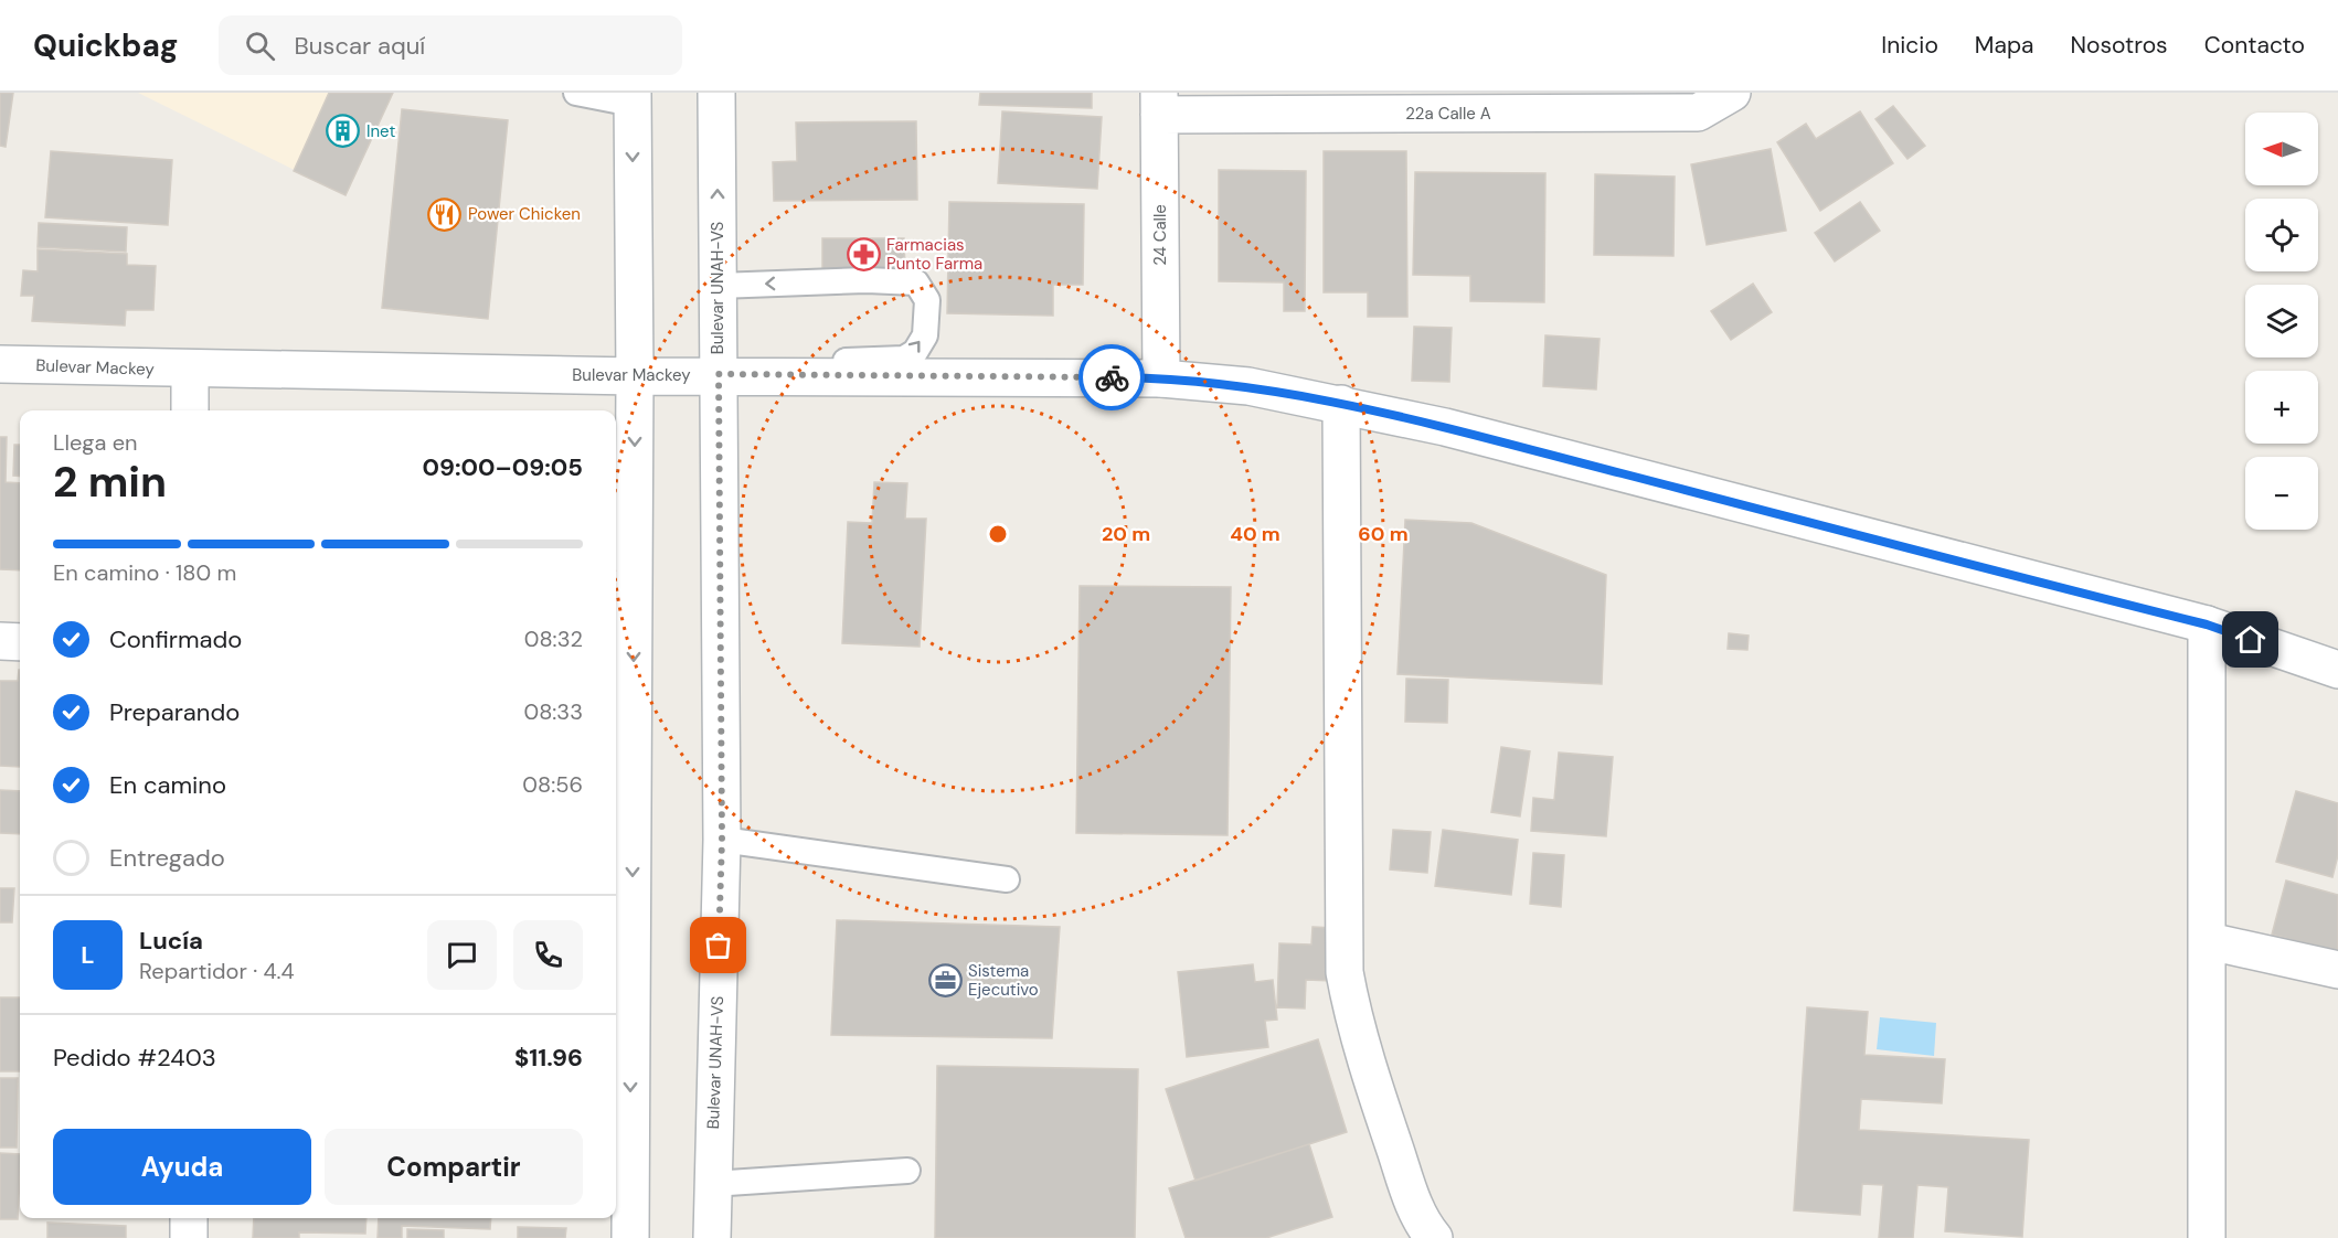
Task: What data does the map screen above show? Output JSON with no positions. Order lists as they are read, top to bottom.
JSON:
{
  "streets": {
    "main road": [
      "22a Calle A",
      "24 Calle",
      "Bulevar UNAH-VS",
      "Bulevar Mackey"
    ]
  },
  "crossings": [
    ["22a Calle A", "24 Calle"],
    ["24 Calle", "Bulevar Mackey"],
    ["Bulevar UNAH-VS", "Bulevar Mackey"]
  ],
  "places": {
    "building": ["Inet"],
    "restaurant": ["Power Chicken"],
    "pharmacy": ["Farmacias Punto Farma"],
    "office": ["Sistema Ejecutivo"]
  },
  "north": "left",
  "page": {
    "header": "Quickbag",
    "search": "Buscar aquí",
    "nav": [
      "Inicio",
      "Mapa",
      "Nosotros",
      "Contacto"
    ],
    "map_buttons": ["+", "−"],
    "heading": ["2 min", "Llega en", "09:00–09:05"],
    "panel": [
      "Lucía",
      "Repartidor · 4.4",
      "Pedido #2403",
      "$11.96"
    ],
    "bar": "En camino · 180 m",
    "list": [
      ["Confirmado", "08:32"],
      ["Preparando", "08:33"],
      ["En camino", "08:56"],
      "Entregado"
    ],
    "round": "L",
    "buttons": ["Ayuda", "Compartir"]
  },
  "rings": ["20 m", "40 m", "60 m"]
}
